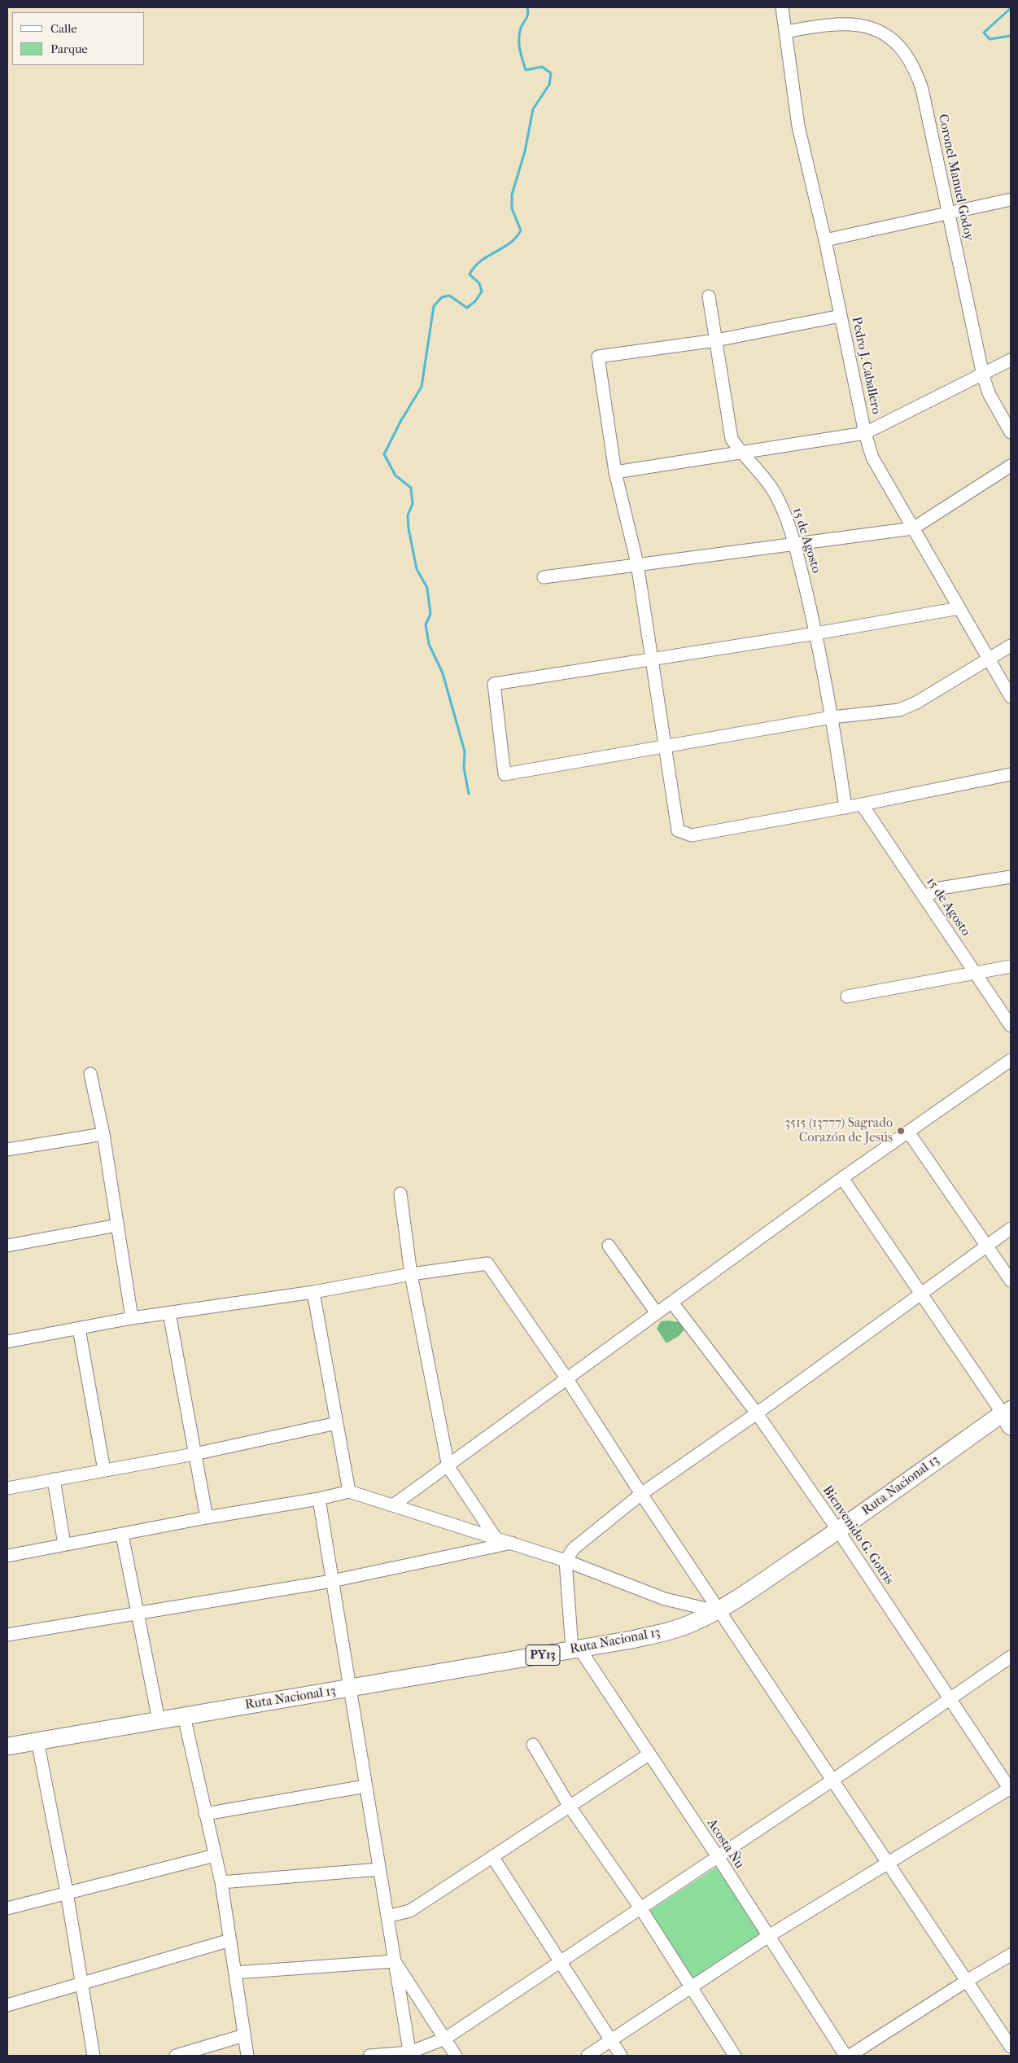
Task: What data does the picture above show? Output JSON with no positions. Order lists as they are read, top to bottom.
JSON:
{
  "streets": {
    "highway": ["Ruta Nacional 13", "PY13"],
    "street": [
      "Coronel Manuel Godoy",
      "Pedro J. Caballero",
      "15 de Agosto",
      "Bienvenido G. Gotris",
      "Acosta Ñu"
    ]
  },
  "crossings": [
    ["Coronel Manuel Godoy", "Pedro J. Caballero"],
    ["Ruta Nacional 13", "Bienvenido G. Gotris"],
    ["Ruta Nacional 13", "Acosta Ñu"]
  ],
  "places": ["3515 (13777) Sagrado Corazón de Jesús"],
  "legend": ["Calle", "Parque"]
}
